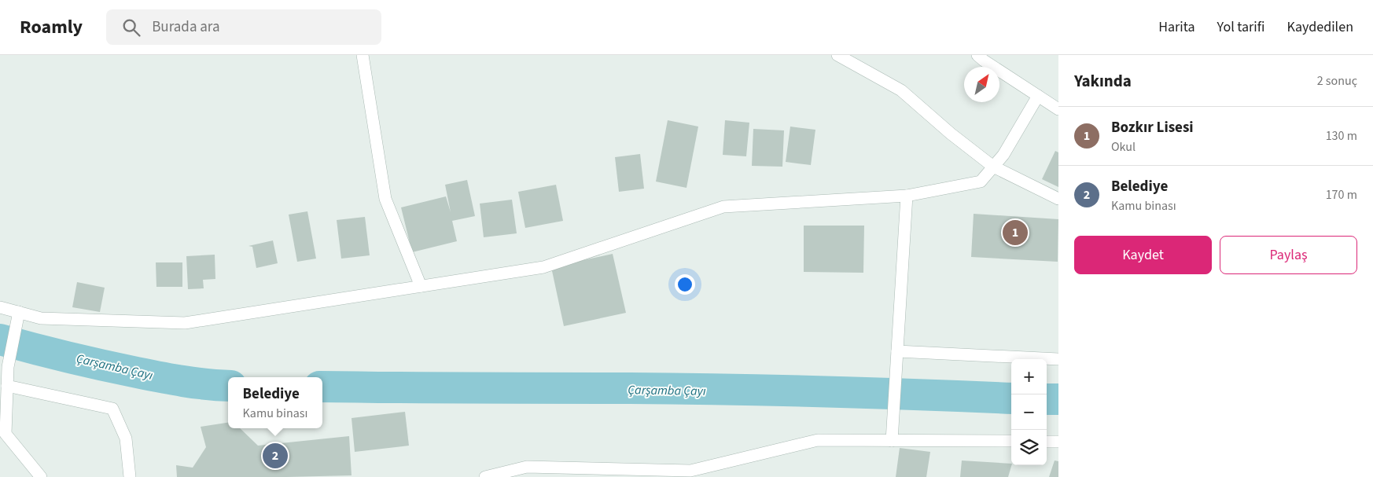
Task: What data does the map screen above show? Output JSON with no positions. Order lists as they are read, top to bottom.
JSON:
{
  "water": ["Çarşamba Çayı"],
  "north": "top right",
  "page": {
    "header": "Roamly",
    "search": "Burada ara",
    "nav": ["Harita", "Yol tarifi", "Kaydedilen"],
    "heading": ["Yakında", "2 sonuç"],
    "list": [
      {
        "mark": "1",
        "name": "Bozkır Lisesi",
        "note": "Okul",
        "value": "130 m"
      },
      {
        "mark": "2",
        "name": "Belediye",
        "note": "Kamu binası",
        "value": "170 m"
      }
    ],
    "pins": ["1", "2"],
    "buttons": ["Kaydet", "Paylaş"],
    "map_buttons": ["+", "−"],
    "popup": ["Belediye", "Kamu binası"]
  }
}
